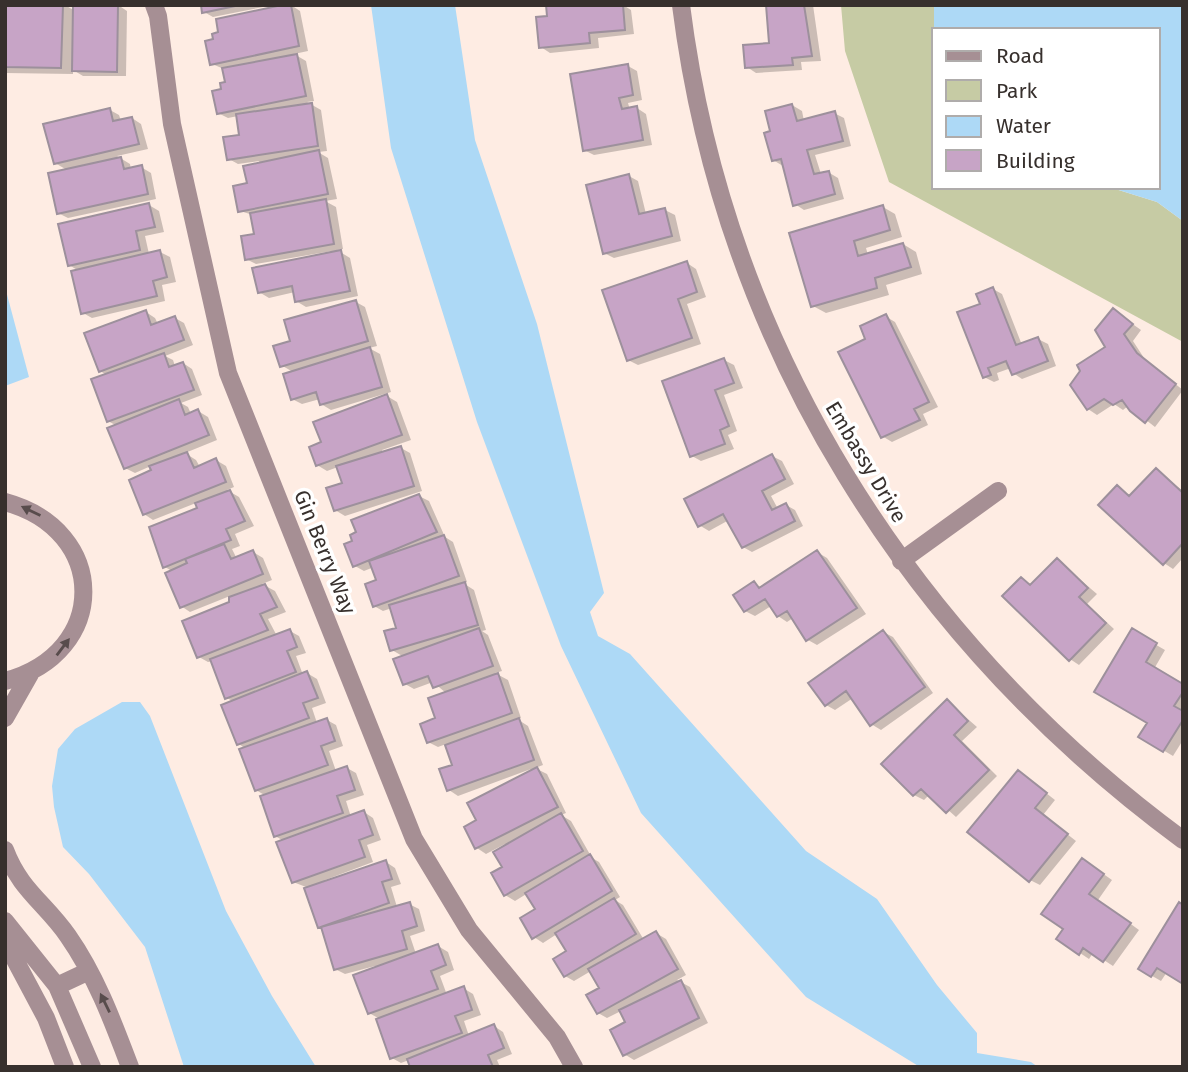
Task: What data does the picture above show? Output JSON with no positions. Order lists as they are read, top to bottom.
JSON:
{
  "streets": {
    "street": ["Embassy Drive", "Gin Berry Way"]
  },
  "legend": [
    "Road",
    "Park",
    "Water",
    "Building"
  ]
}
